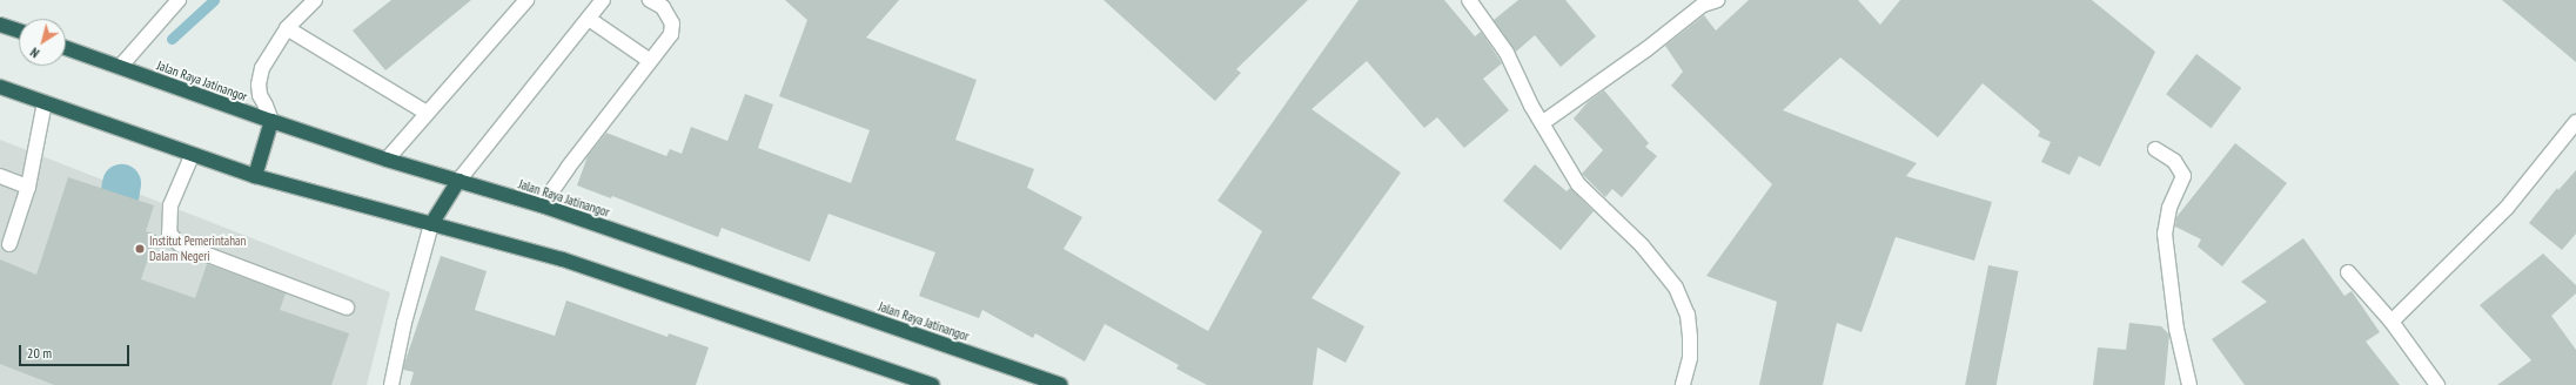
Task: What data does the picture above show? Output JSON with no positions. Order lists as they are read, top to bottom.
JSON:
{
  "streets": {
    "highway": ["Jalan Raya Jatinangor"]
  },
  "places": ["Institut Pemerintahan Dalam Negeri"],
  "scale_bar": "20 m",
  "north": "bottom left"
}
